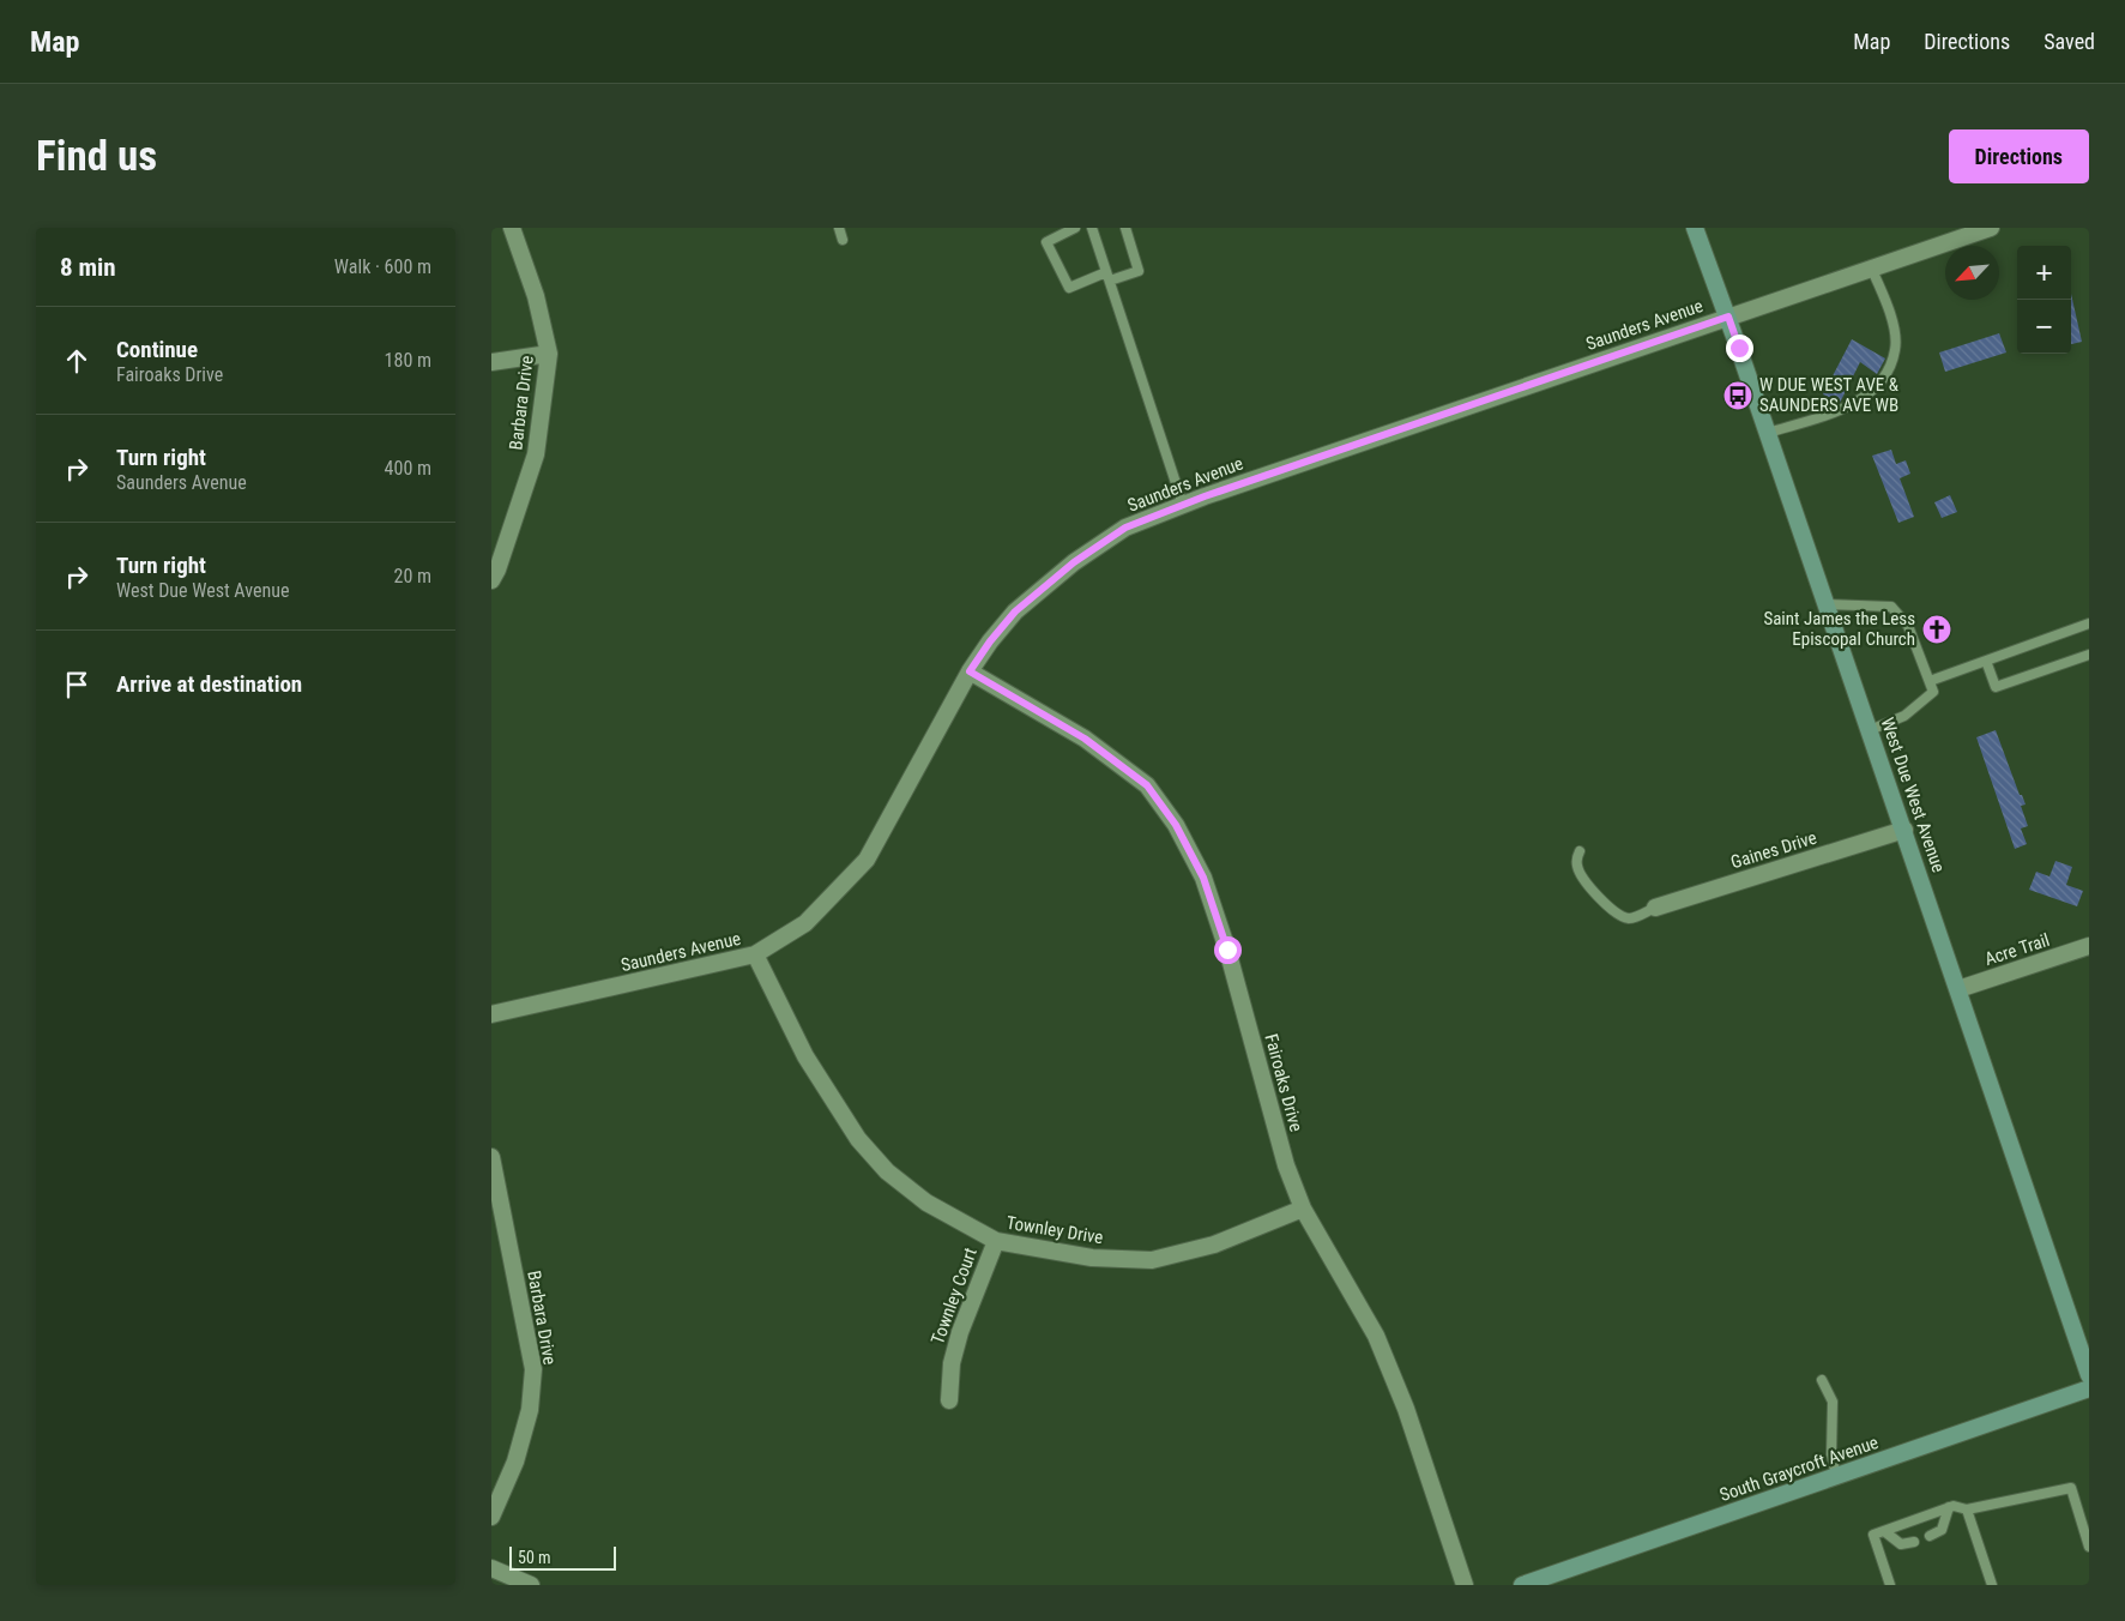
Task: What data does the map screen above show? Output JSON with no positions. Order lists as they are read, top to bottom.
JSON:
{
  "streets": {
    "main road": ["West Due West Avenue", "South Graycroft Avenue"],
    "street": [
      "Saunders Avenue",
      "Barbara Drive",
      "Gaines Drive",
      "Acre Trail",
      "Fairoaks Drive",
      "Townley Drive",
      "Townley Court"
    ]
  },
  "crossings": [
    ["Saunders Avenue", "West Due West Avenue"],
    ["Saunders Avenue", "Fairoaks Drive"],
    ["Saunders Avenue", "Townley Drive"],
    ["West Due West Avenue", "Gaines Drive"],
    ["West Due West Avenue", "Acre Trail"],
    ["Fairoaks Drive", "Townley Drive"],
    ["Townley Drive", "Townley Court"]
  ],
  "places": {
    "bus stop": ["W DUE WEST AVE & SAUNDERS AVE WB"],
    "church": ["Saint James the Less Episcopal Church"]
  },
  "scale_bar": "50 m",
  "north": "bottom left",
  "page": {
    "header": "Map",
    "nav": ["Map", "Directions", "Saved"],
    "buttons": "Directions",
    "title": "Find us",
    "heading": ["8 min", "Walk · 600 m"],
    "map_buttons": ["+", "−"],
    "list": [
      ["Continue", "Fairoaks Drive", "180 m"],
      ["Turn right", "Saunders Avenue", "400 m"],
      ["Turn right", "West Due West Avenue", "20 m"],
      "Arrive at destination"
    ],
    "scale": "50 m"
  }
}
